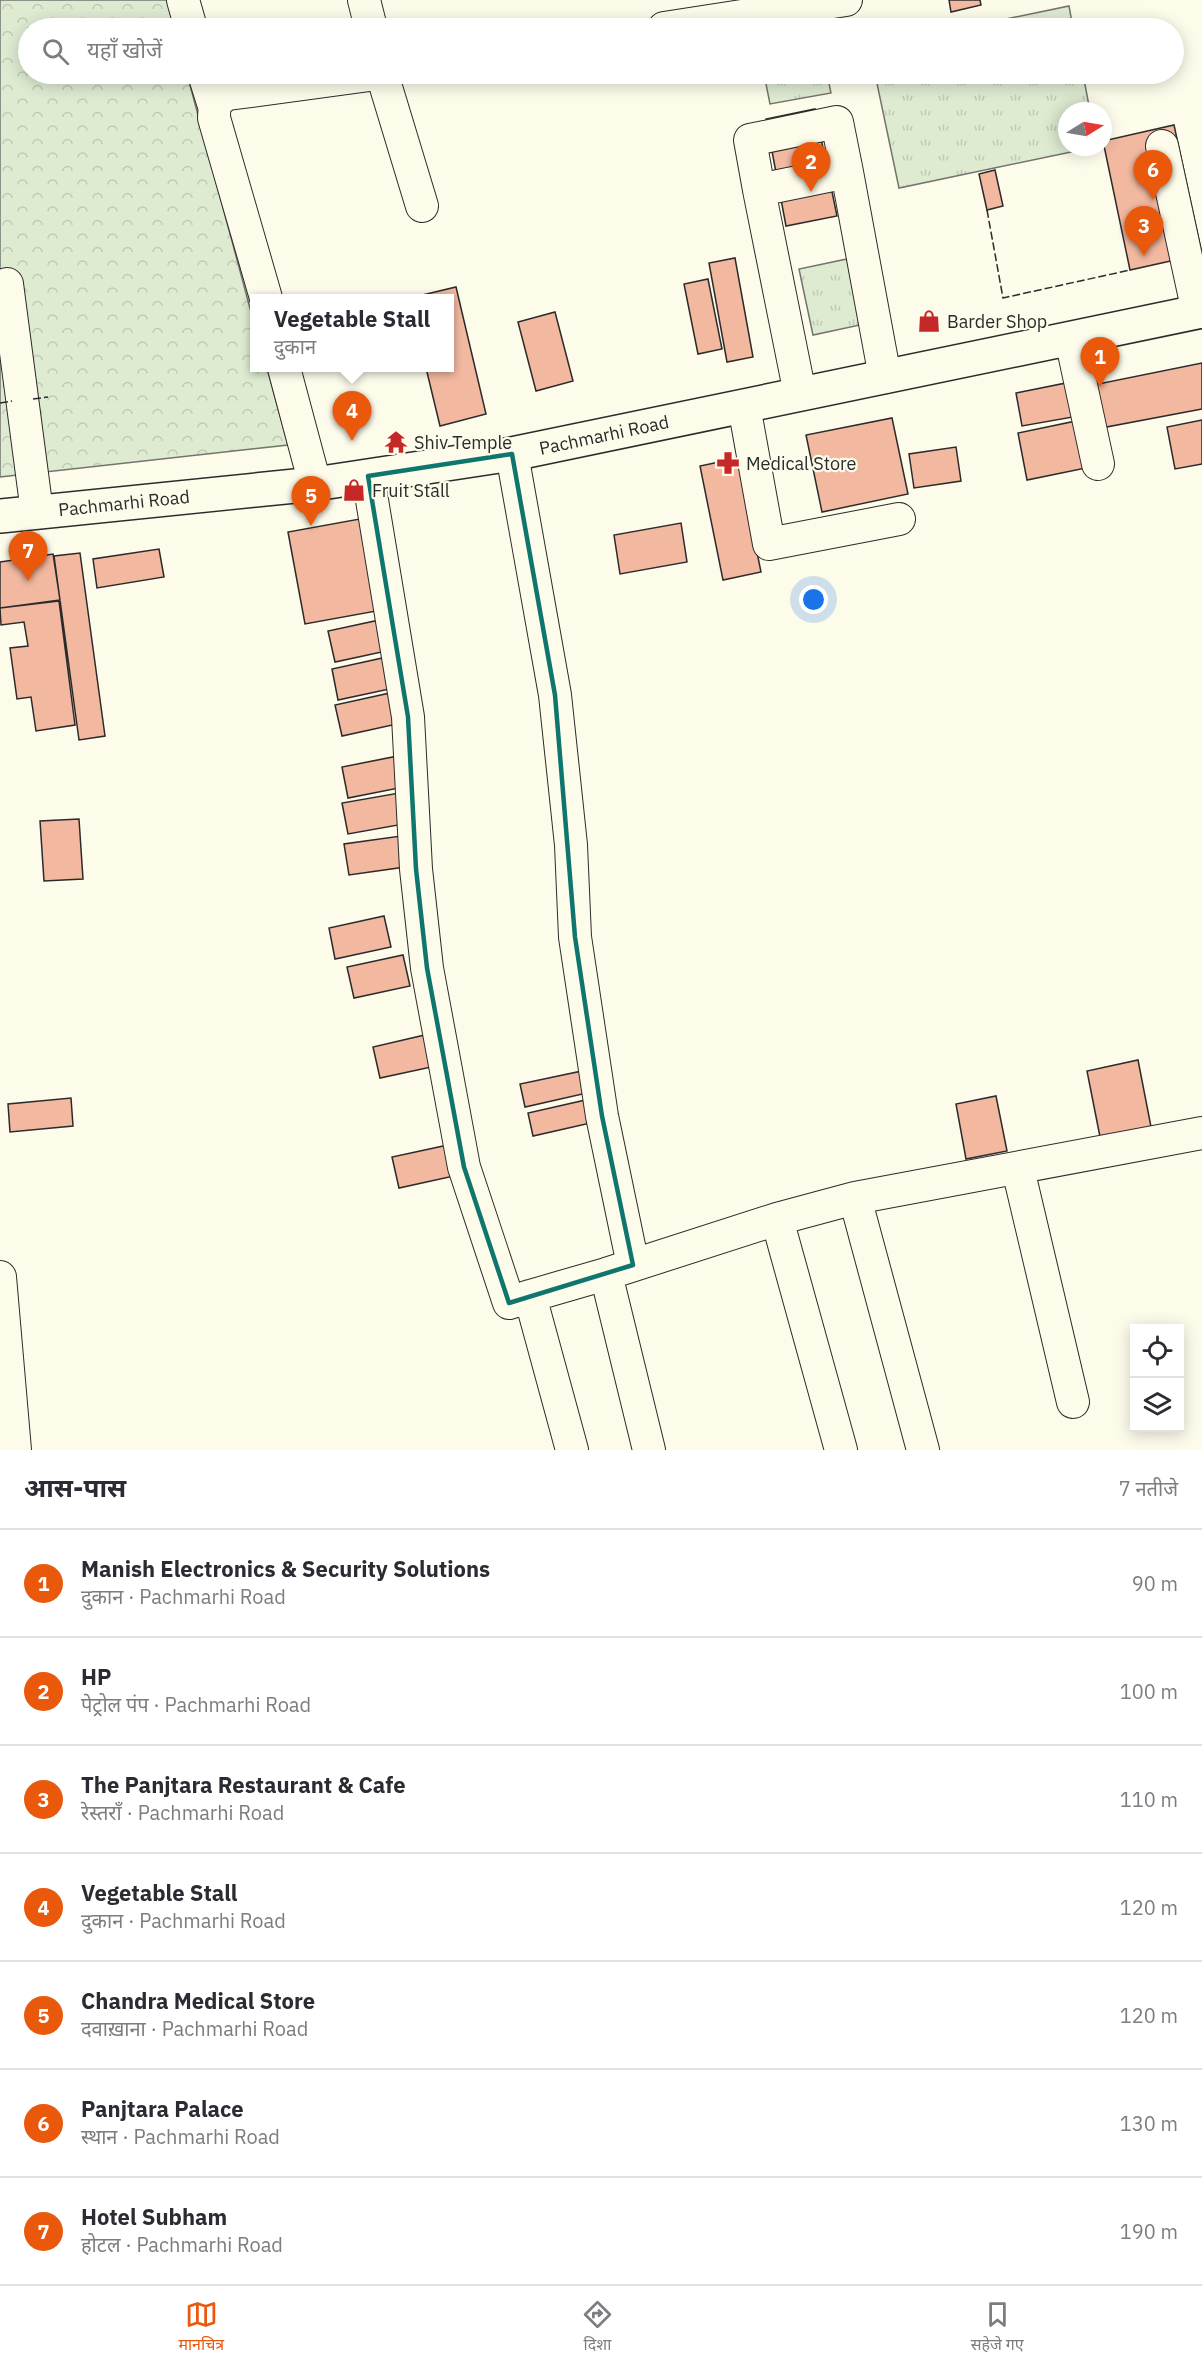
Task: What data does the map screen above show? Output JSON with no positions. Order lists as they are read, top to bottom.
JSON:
{
  "streets": {
    "main road": ["Pachmarhi Road"]
  },
  "places": {
    "shop": ["Barder Shop", "Fruit Stall"],
    "temple": ["Shiv Temple"],
    "pharmacy": ["Medical Store"]
  },
  "north": "right",
  "page": {
    "search": "यहाँ खोजें",
    "pins": [
      "2",
      "6",
      "3",
      "1",
      "4",
      "5",
      "7"
    ],
    "popup": ["Vegetable Stall", "दुकान"],
    "heading": ["आस-पास", "7 नतीजे"],
    "list": [
      {
        "mark": "1",
        "name": "Manish Electronics & Security Solutions",
        "note": "दुकान · Pachmarhi Road",
        "value": "90 m"
      },
      {
        "mark": "2",
        "name": "HP",
        "note": "पेट्रोल पंप · Pachmarhi Road",
        "value": "100 m"
      },
      {
        "mark": "3",
        "name": "The Panjtara Restaurant & Cafe",
        "note": "रेस्तराँ · Pachmarhi Road",
        "value": "110 m"
      },
      {
        "mark": "4",
        "name": "Vegetable Stall",
        "note": "दुकान · Pachmarhi Road",
        "value": "120 m"
      },
      {
        "mark": "5",
        "name": "Chandra Medical Store",
        "note": "दवाख़ाना · Pachmarhi Road",
        "value": "120 m"
      },
      {
        "mark": "6",
        "name": "Panjtara Palace",
        "note": "स्थान · Pachmarhi Road",
        "value": "130 m"
      },
      {
        "mark": "7",
        "name": "Hotel Subham",
        "note": "होटल · Pachmarhi Road",
        "value": "190 m"
      }
    ],
    "nav": ["मानचित्र", "दिशा", "सहेजे गए"]
  }
}
